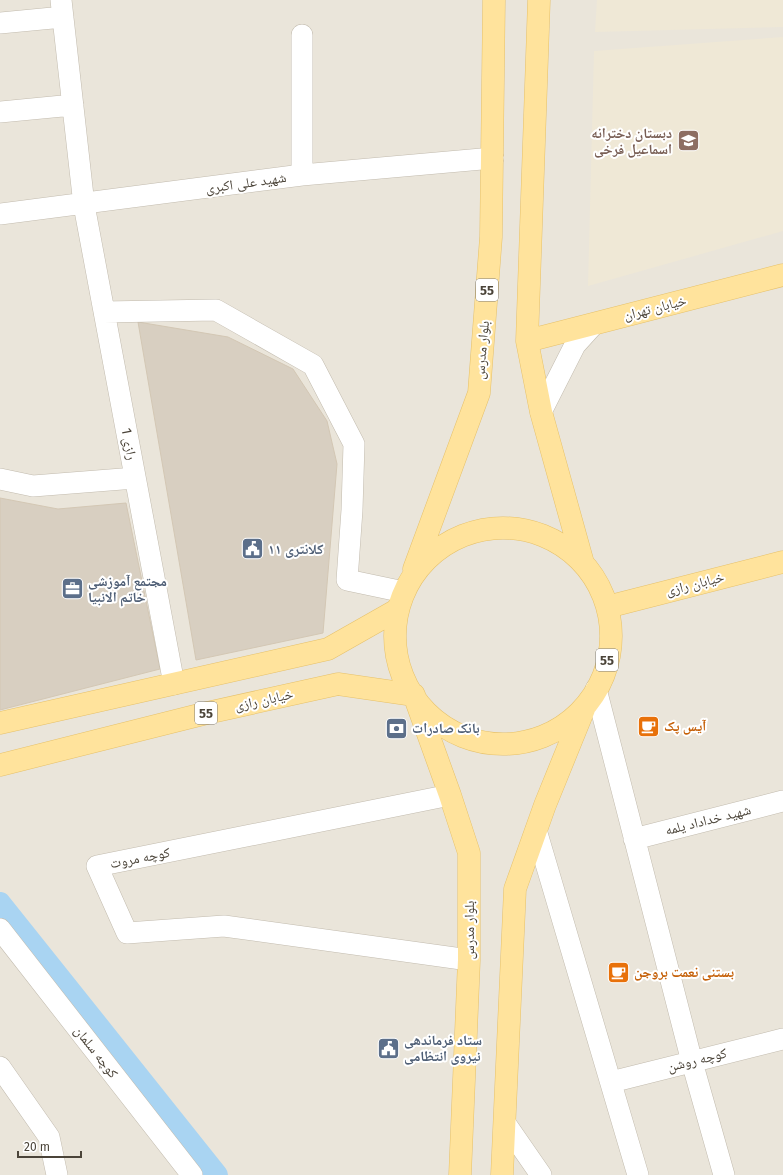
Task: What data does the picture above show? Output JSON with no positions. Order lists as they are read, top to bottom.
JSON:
{
  "streets": {
    "main road": [
      "55",
      "خیابان تهران",
      "بلوار مدرس",
      "خیابان رازی"
    ],
    "street": [
      "شهید علی اکبری",
      "رازی 1",
      "شهید خداداد یلمه",
      "کوچه مروت",
      "کوچه سلمان",
      "کوچه روشن"
    ]
  },
  "crossings": [
    ["شهید علی اکبری", "بلوار مدرس"],
    ["شهید علی اکبری", "رازی 1"],
    ["55", "خیابان تهران"],
    ["55", "بلوار مدرس"],
    ["55", "خیابان رازی"],
    ["بلوار مدرس", "خیابان رازی"],
    ["بلوار مدرس", "کوچه مروت"]
  ],
  "places": {
    "school or university": ["دبستان دخترانه اسماعیل فرخی"],
    "public building": ["کلانتری ۱۱", "ستاد فرماندهی نیروی انتظامی"],
    "office": ["مجتمع آموزشی خاتم الانبیا"],
    "cafe": ["آیس پک", "بستنی نعمت بروجن"],
    "bank": ["بانک صادرات"]
  },
  "scale_bar": "20 m"
}
